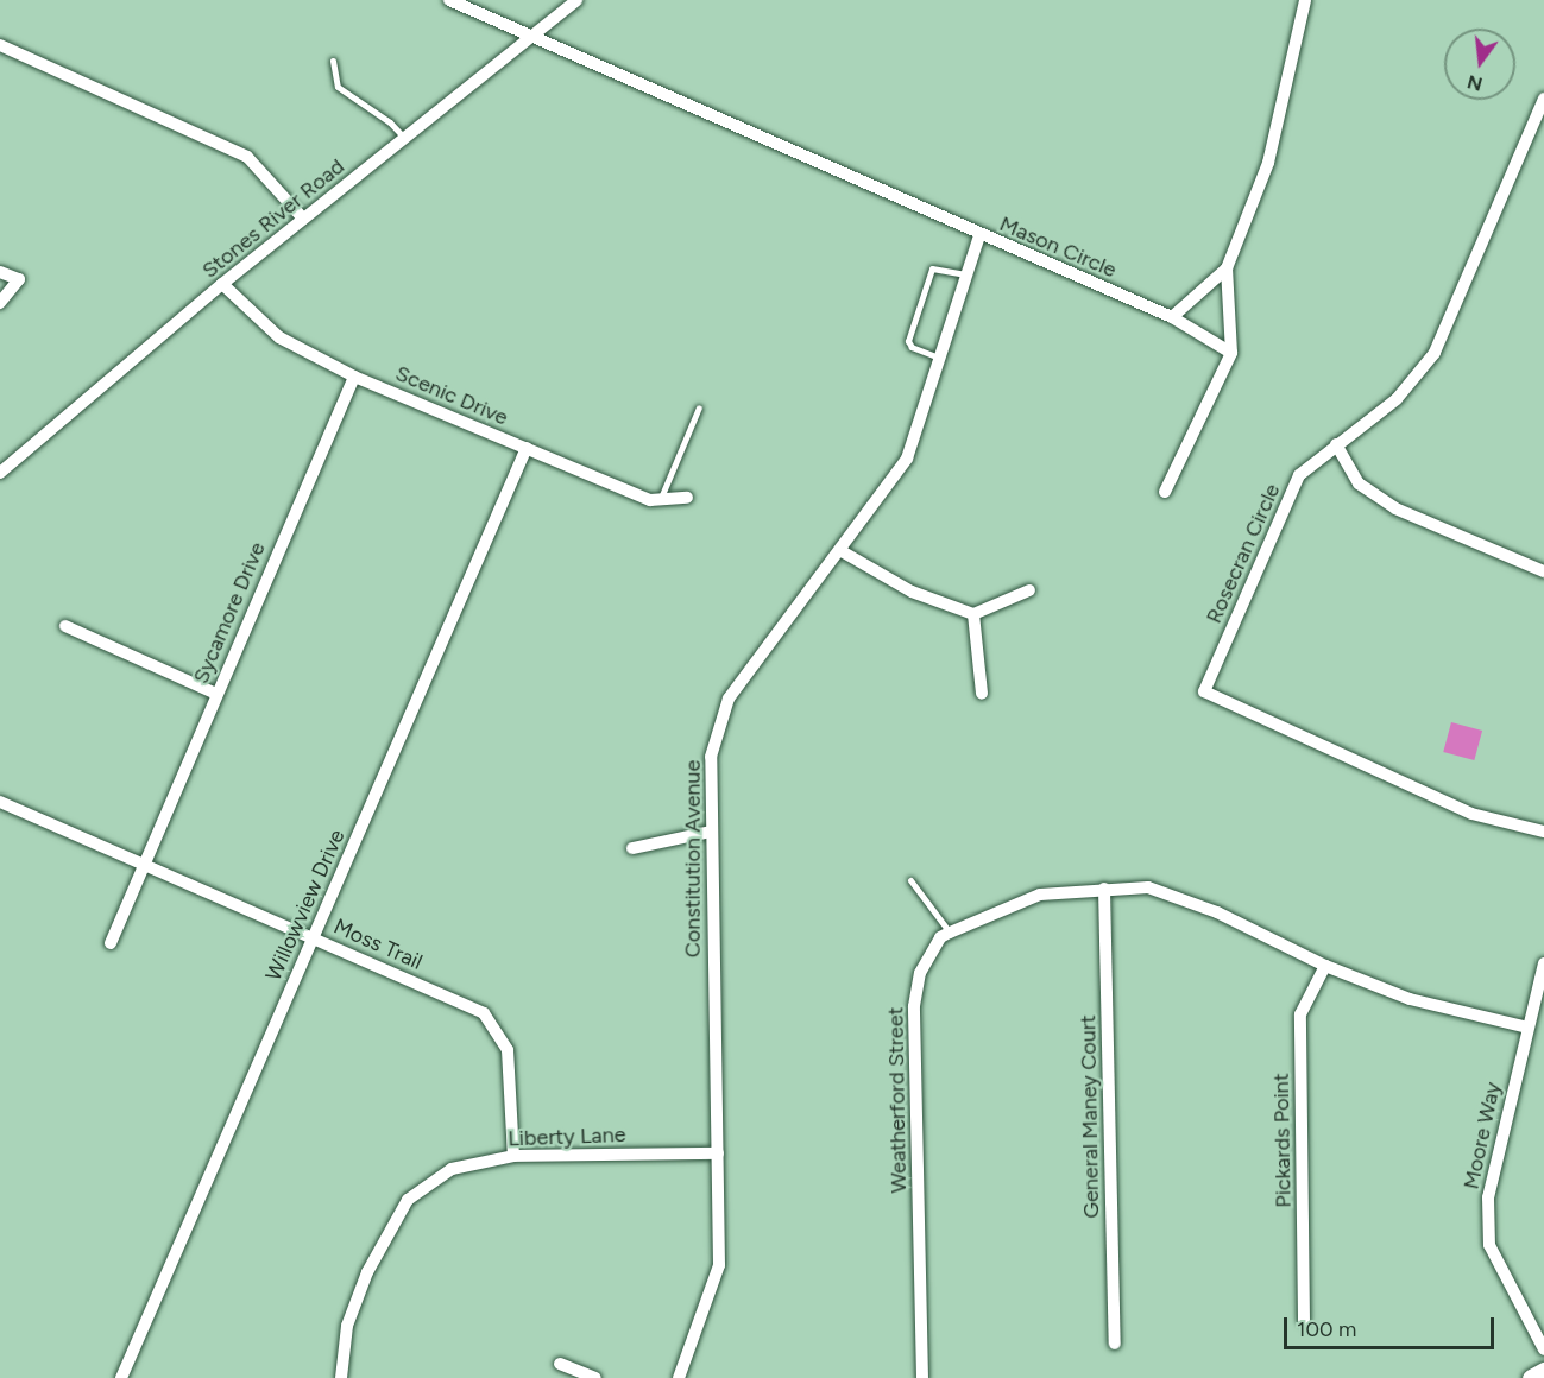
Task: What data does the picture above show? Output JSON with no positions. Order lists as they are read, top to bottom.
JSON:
{
  "streets": {
    "street": [
      "Stones River Road",
      "Mason Circle",
      "Scenic Drive",
      "Rosecran Circle",
      "Sycamore Drive",
      "Constitution Avenue",
      "Willowview Drive",
      "Moss Trail",
      "Weatherford Street",
      "General Maney Court",
      "Moore Way",
      "Liberty Lane",
      "Pickards Point"
    ]
  },
  "crossings": [
    ["Stones River Road", "Mason Circle"],
    ["Stones River Road", "Scenic Drive"],
    ["Mason Circle", "Constitution Avenue"],
    ["Scenic Drive", "Sycamore Drive"],
    ["Scenic Drive", "Willowview Drive"],
    ["Sycamore Drive", "Moss Trail"],
    ["Constitution Avenue", "Liberty Lane"],
    ["Willowview Drive", "Moss Trail"],
    ["Moss Trail", "Liberty Lane"],
    ["Weatherford Street", "General Maney Court"],
    ["Weatherford Street", "Moore Way"],
    ["Weatherford Street", "Pickards Point"]
  ],
  "scale_bar": "100 m",
  "north": "bottom"
}
